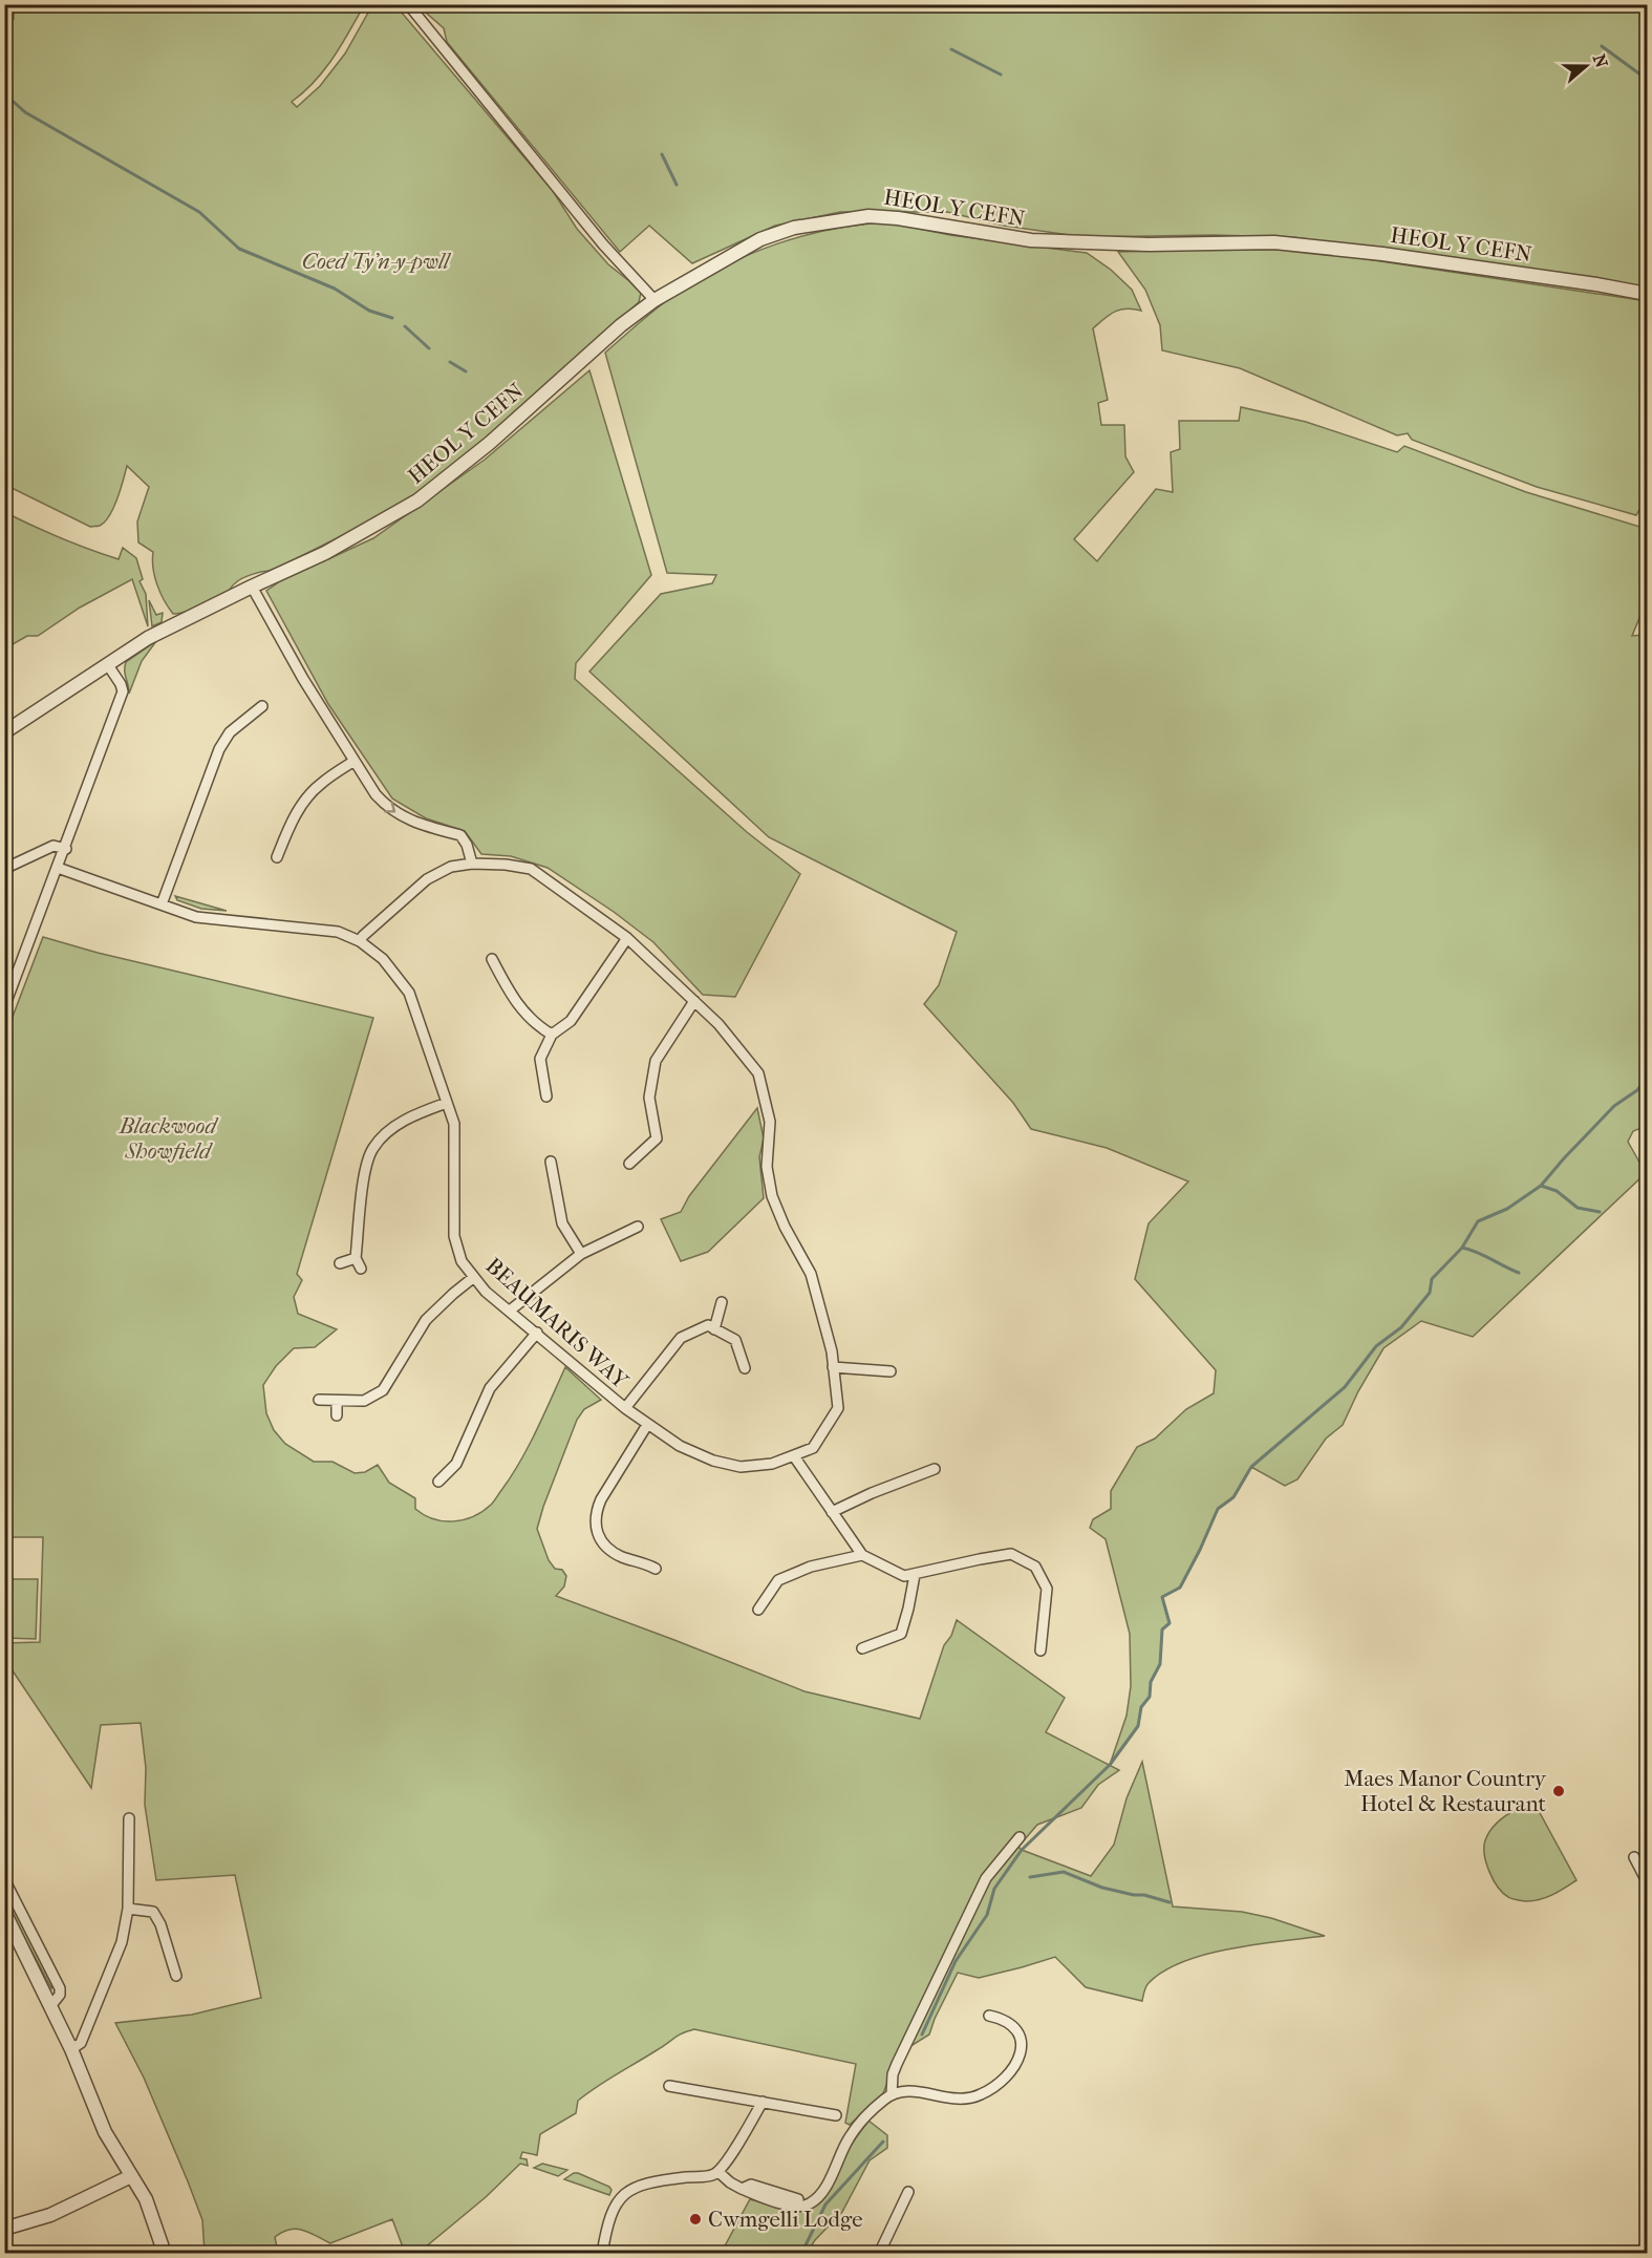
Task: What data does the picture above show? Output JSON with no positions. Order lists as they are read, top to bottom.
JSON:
{
  "streets": {
    "street": ["HEOL Y CEFN", "BEAUMARIS WAY"]
  },
  "parks": ["Coed Ty'n-y-pwll", "Blackwood Showfield"],
  "places": ["Maes Manor Country Hotel & Restaurant", "Cwmgelli Lodge"],
  "north": "right"
}
